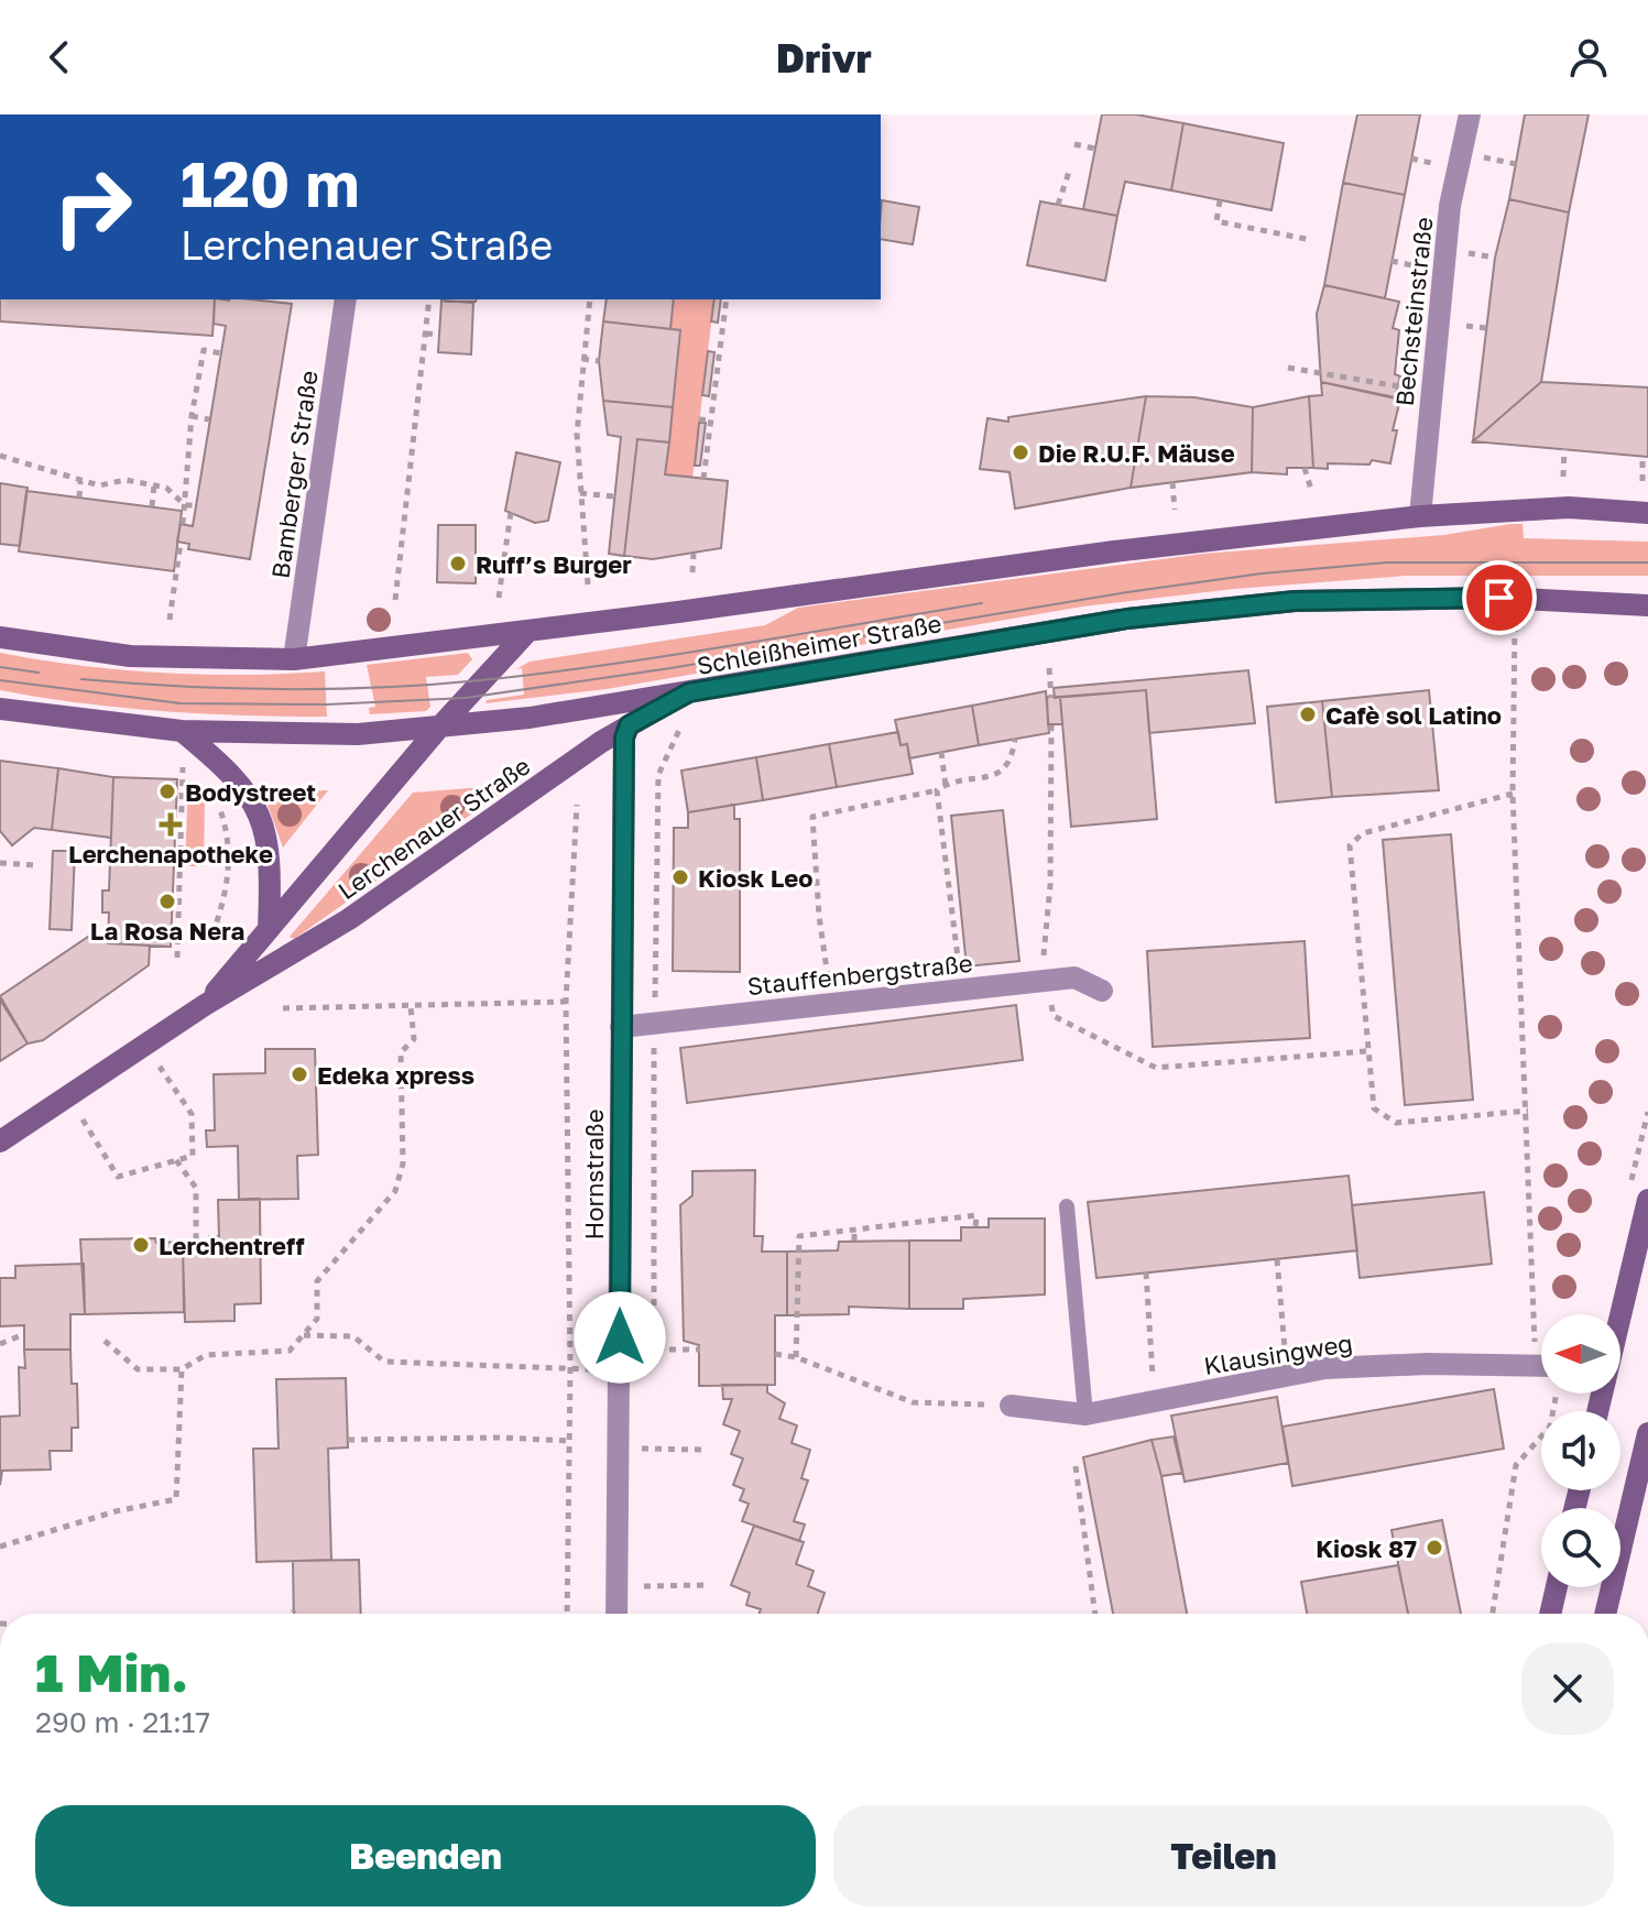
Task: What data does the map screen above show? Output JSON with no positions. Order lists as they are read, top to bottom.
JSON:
{
  "streets": {
    "main road": ["Schleißheimer Straße", "Lerchenauer Straße"],
    "street": [
      "Bechsteinstraße",
      "Bamberger Straße",
      "Stauffenbergstraße",
      "Hornstraße",
      "Klausingweg"
    ]
  },
  "crossings": [
    ["Bechsteinstraße", "Schleißheimer Straße"],
    ["Bamberger Straße", "Schleißheimer Straße"],
    ["Schleißheimer Straße", "Lerchenauer Straße"],
    ["Lerchenauer Straße", "Hornstraße"],
    ["Stauffenbergstraße", "Hornstraße"]
  ],
  "places": {
    "other": [
      "Die R.U.F. Mäuse",
      "Ruff’s Burger",
      "Cafè sol Latino",
      "Bodystreet",
      "Kiosk Leo",
      "La Rosa Nera",
      "Edeka xpress",
      "Lerchentreff",
      "Kiosk 87"
    ],
    "health": ["Lerchenapotheke"]
  },
  "north": "left",
  "page": {
    "header": "Drivr",
    "turn": ["120 m", "Lerchenauer Straße"],
    "heading": ["1 Min.", "290 m · 21:17"],
    "buttons": ["Beenden", "Teilen"]
  }
}
